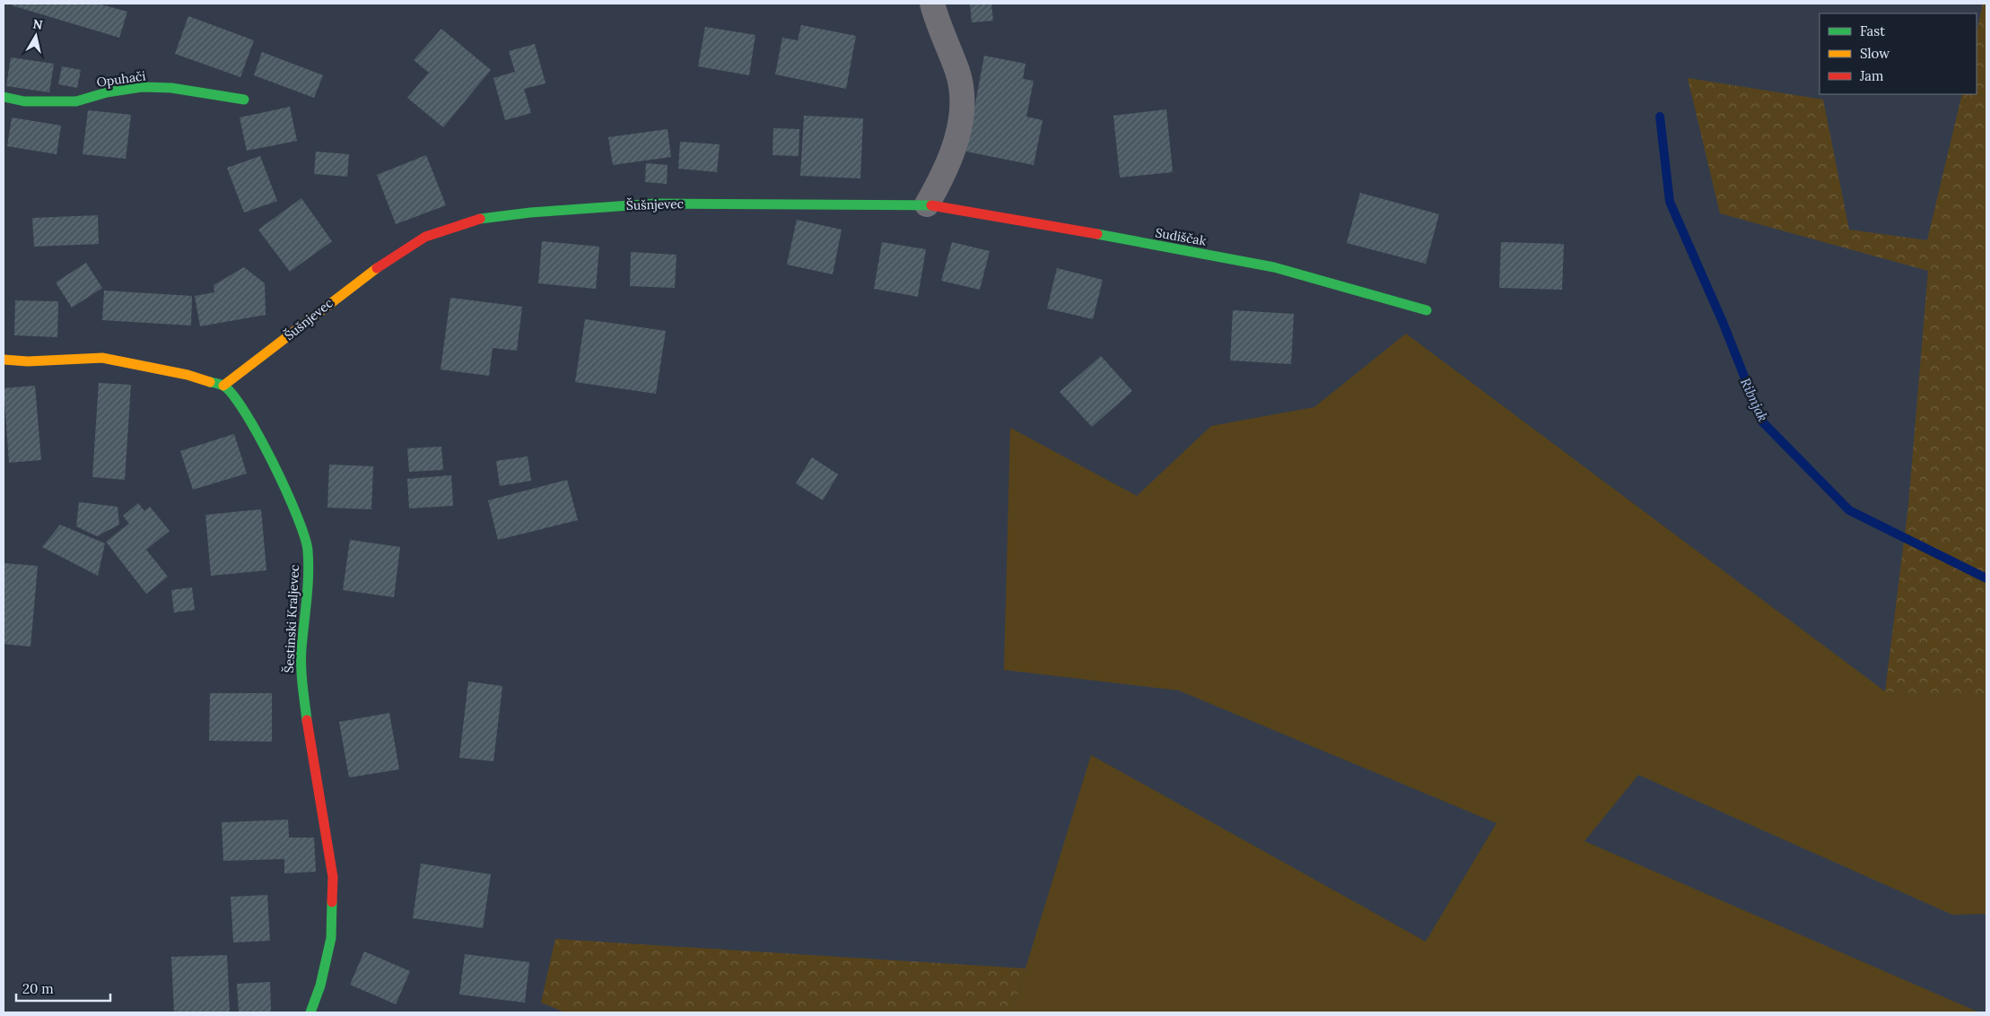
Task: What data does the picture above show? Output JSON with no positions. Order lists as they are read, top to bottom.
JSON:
{
  "streets": {
    "street": [
      "Opuhači",
      "Šušnjevec",
      "Sudiščak",
      "Šestinski Kraljevec"
    ]
  },
  "crossings": [
    ["Šušnjevec", "Sudiščak"],
    ["Šušnjevec", "Šestinski Kraljevec"]
  ],
  "water": ["Ribnjak"],
  "legend": ["Fast", "Slow", "Jam"],
  "scale_bar": "20 m",
  "north": "top"
}
